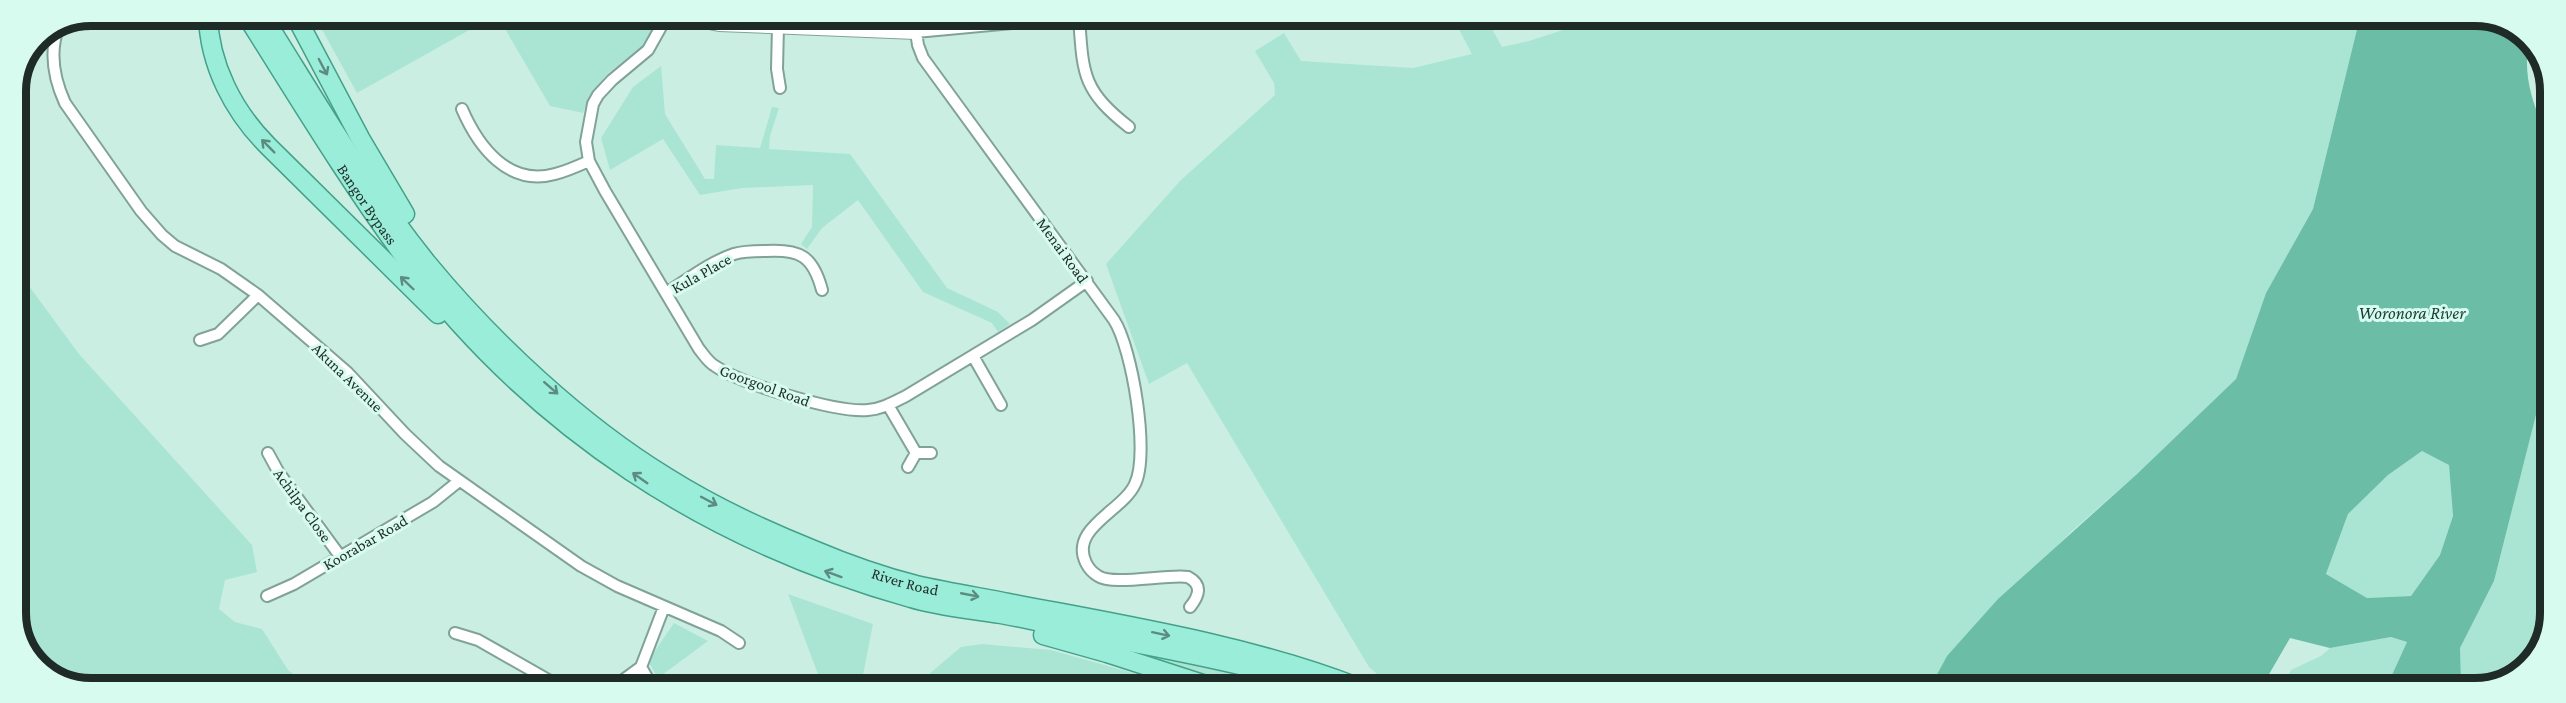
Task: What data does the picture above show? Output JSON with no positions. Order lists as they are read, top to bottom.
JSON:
{
  "streets": {
    "main road": ["Bangor Bypass", "River Road"],
    "street": [
      "Menai Road",
      "Kula Place",
      "Akuna Avenue",
      "Goorgool Road",
      "Achilpa Close",
      "Koorabar Road"
    ]
  },
  "crossings": [
    ["Bangor Bypass", "River Road"],
    ["Menai Road", "Goorgool Road"],
    ["Kula Place", "Goorgool Road"],
    ["Akuna Avenue", "Koorabar Road"],
    ["Achilpa Close", "Koorabar Road"]
  ],
  "water": ["Woronora River"]
}
